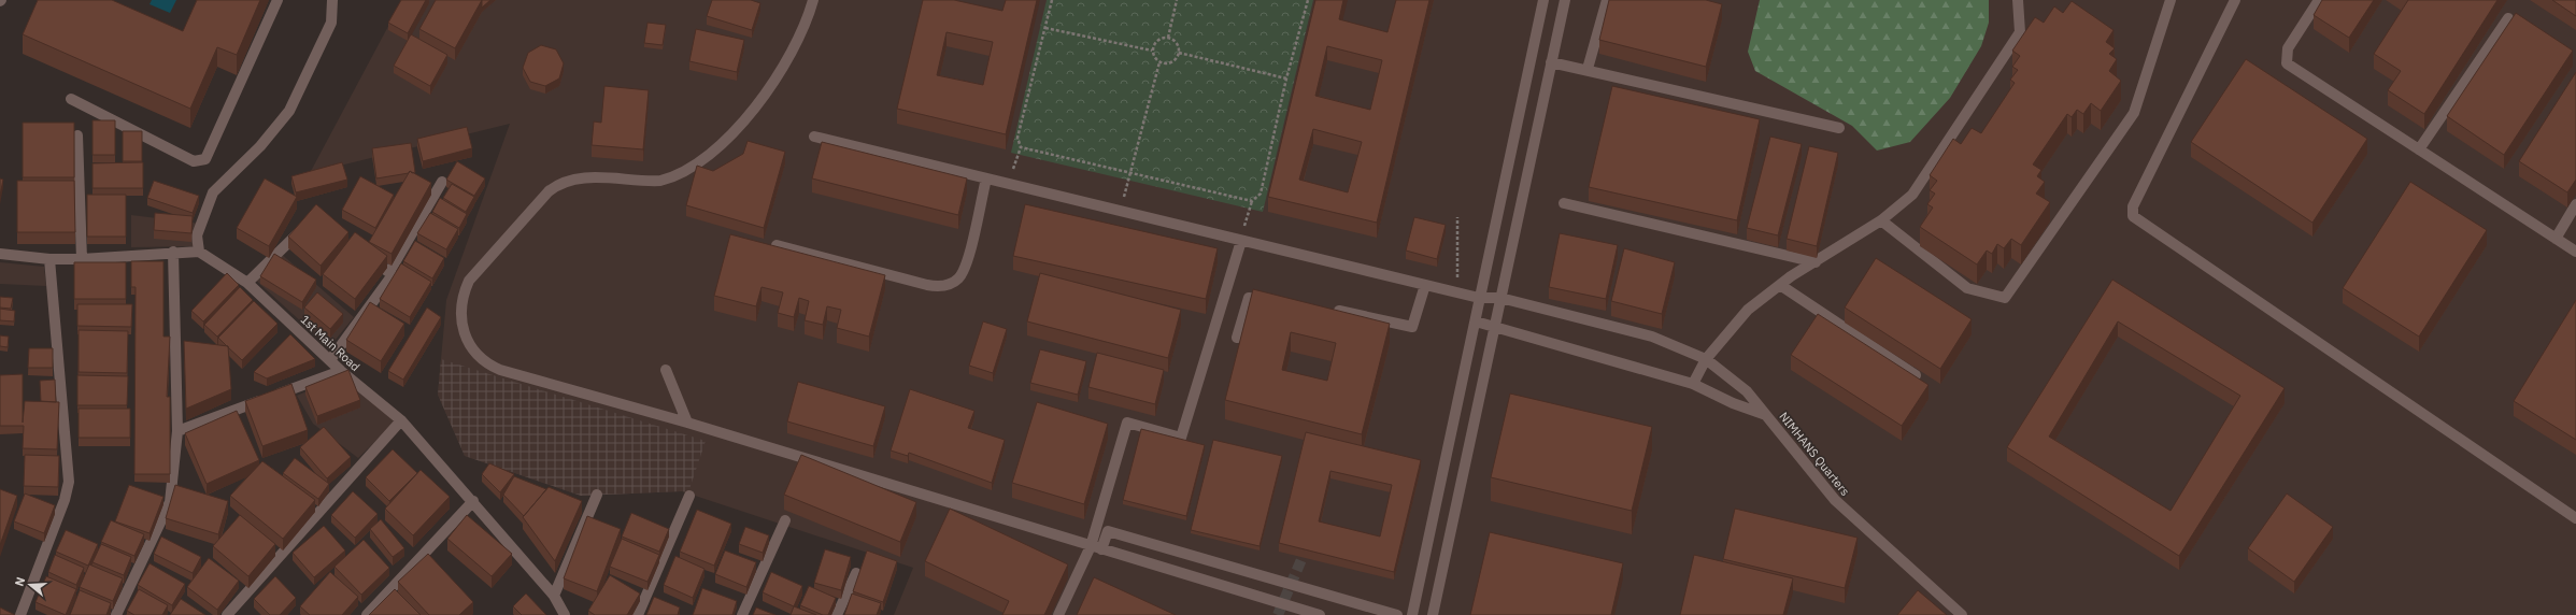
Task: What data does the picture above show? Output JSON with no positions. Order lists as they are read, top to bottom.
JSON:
{
  "streets": {
    "street": ["1st Main Road", "NIMHANS Quarters"]
  },
  "north": "left"
}
